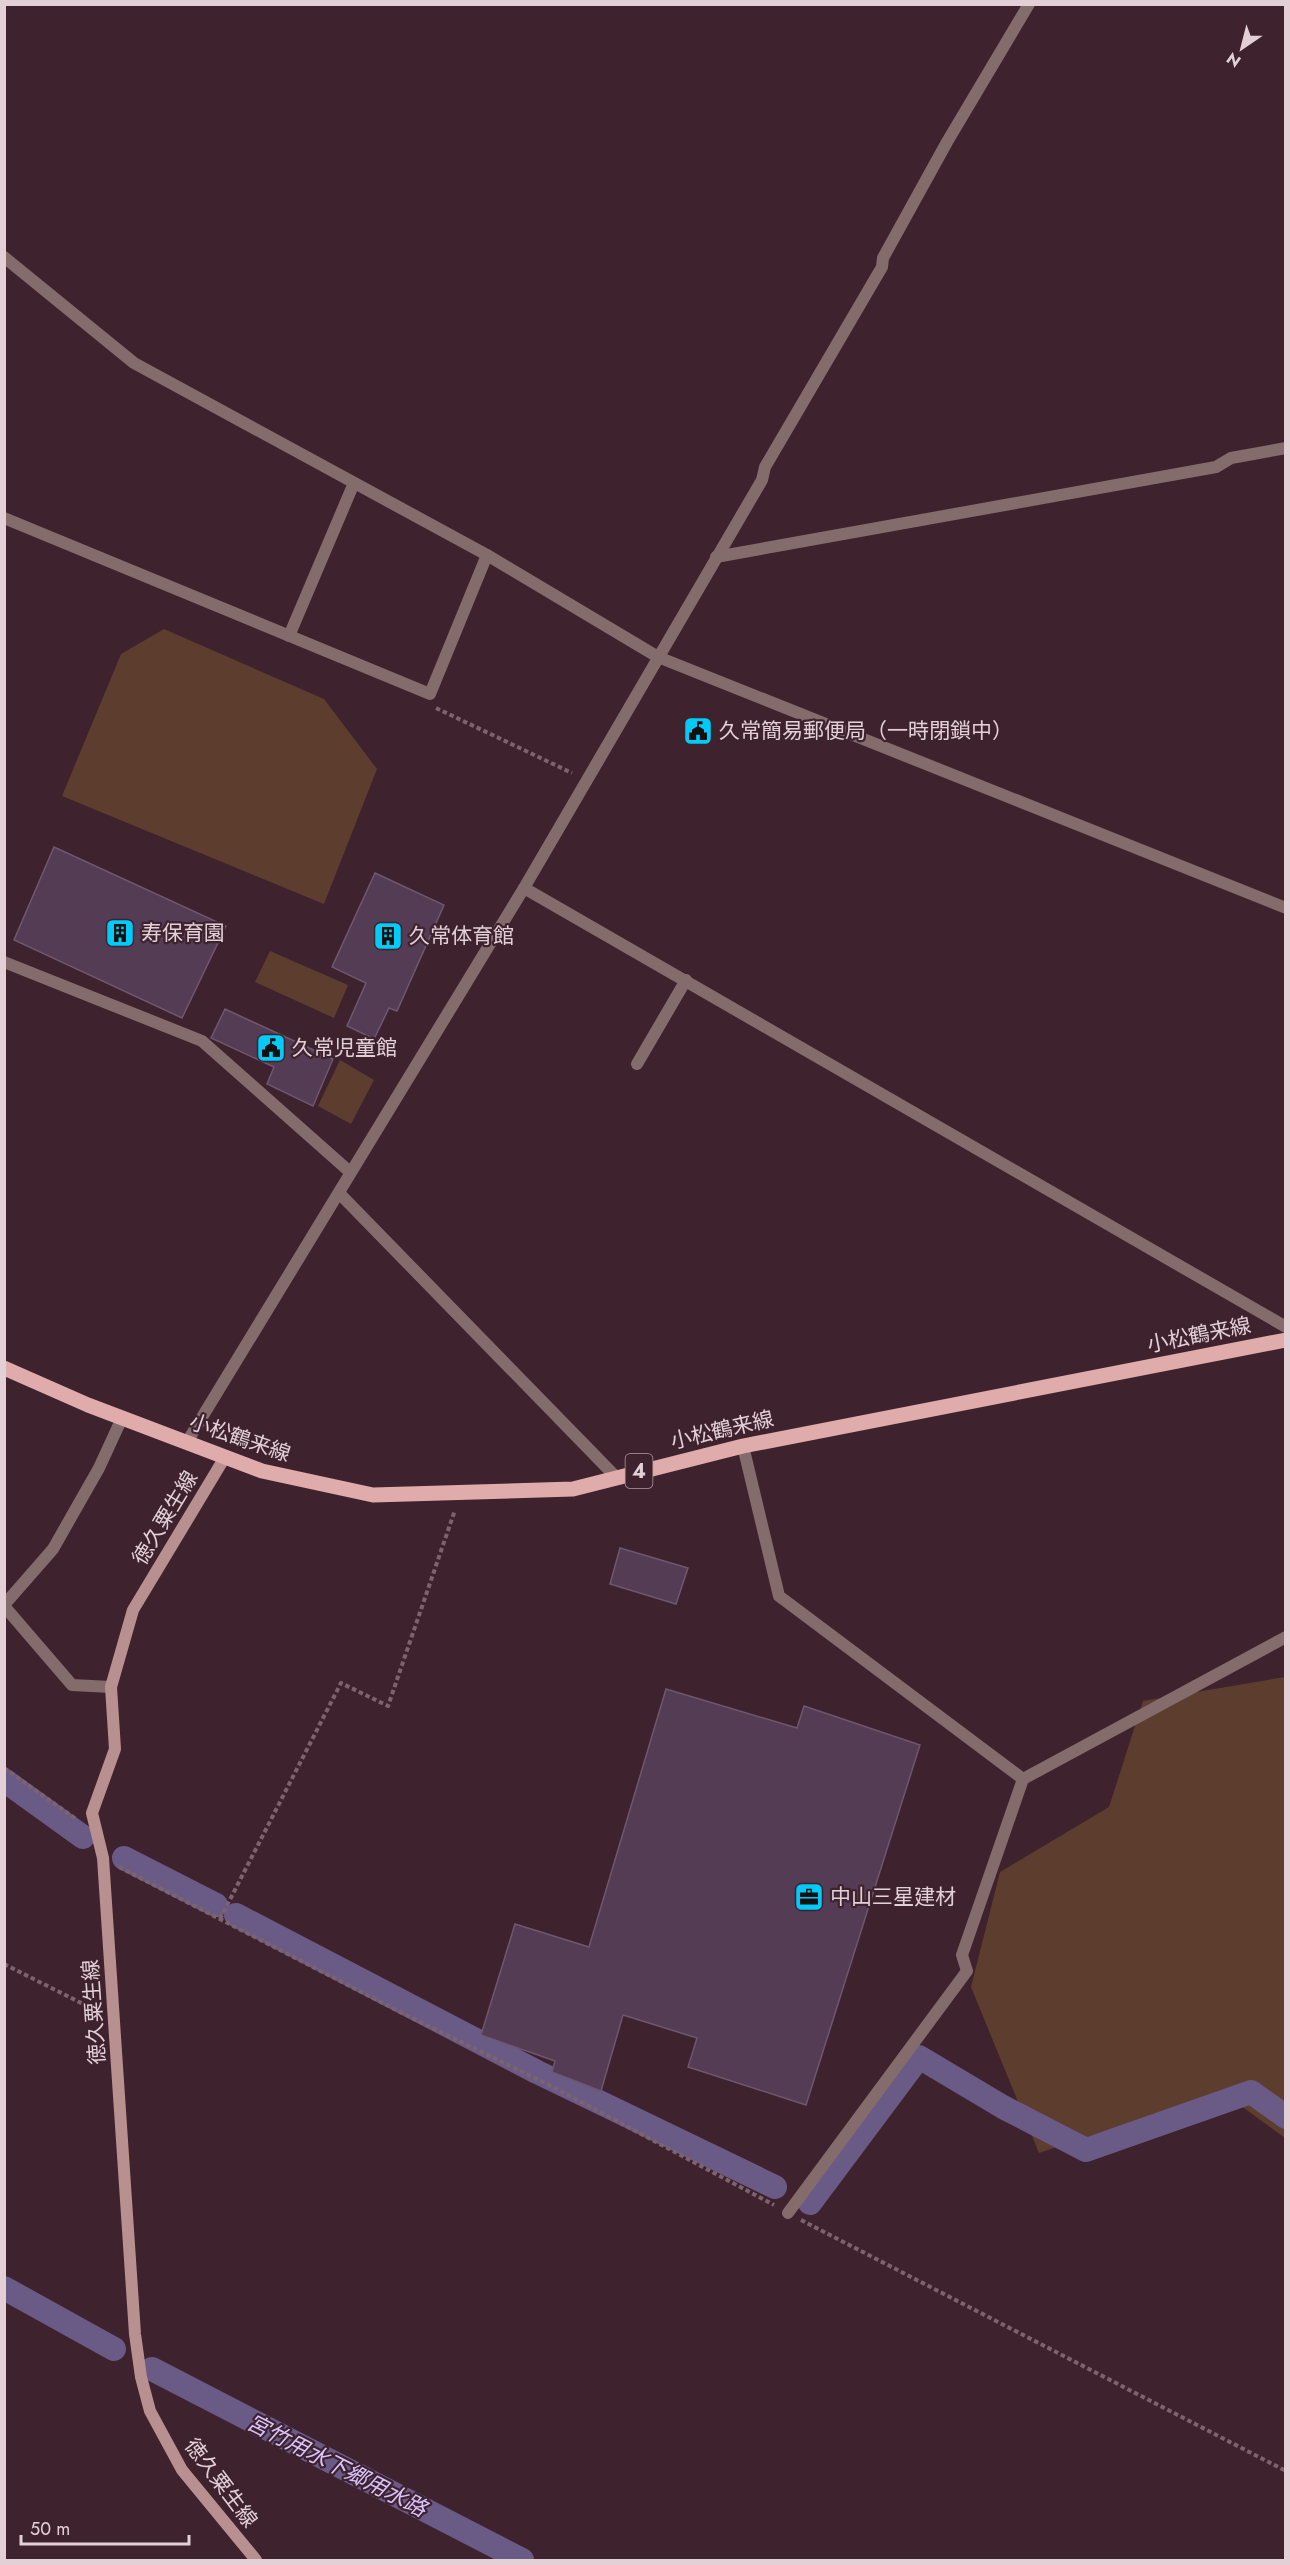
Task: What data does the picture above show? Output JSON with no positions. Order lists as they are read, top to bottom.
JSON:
{
  "streets": {
    "main road": ["小松鶴来線", "4", "徳久粟生線"]
  },
  "crossings": [
    ["小松鶴来線", "徳久粟生線"]
  ],
  "water": ["宮竹用水下郷用水路"],
  "places": {
    "public building": ["久常簡易郵便局（一時閉鎖中）", "久常児童館"],
    "building": ["寿保育園", "久常体育館"],
    "office": ["中山三星建材"]
  },
  "scale_bar": "50 m",
  "north": "bottom left"
}
